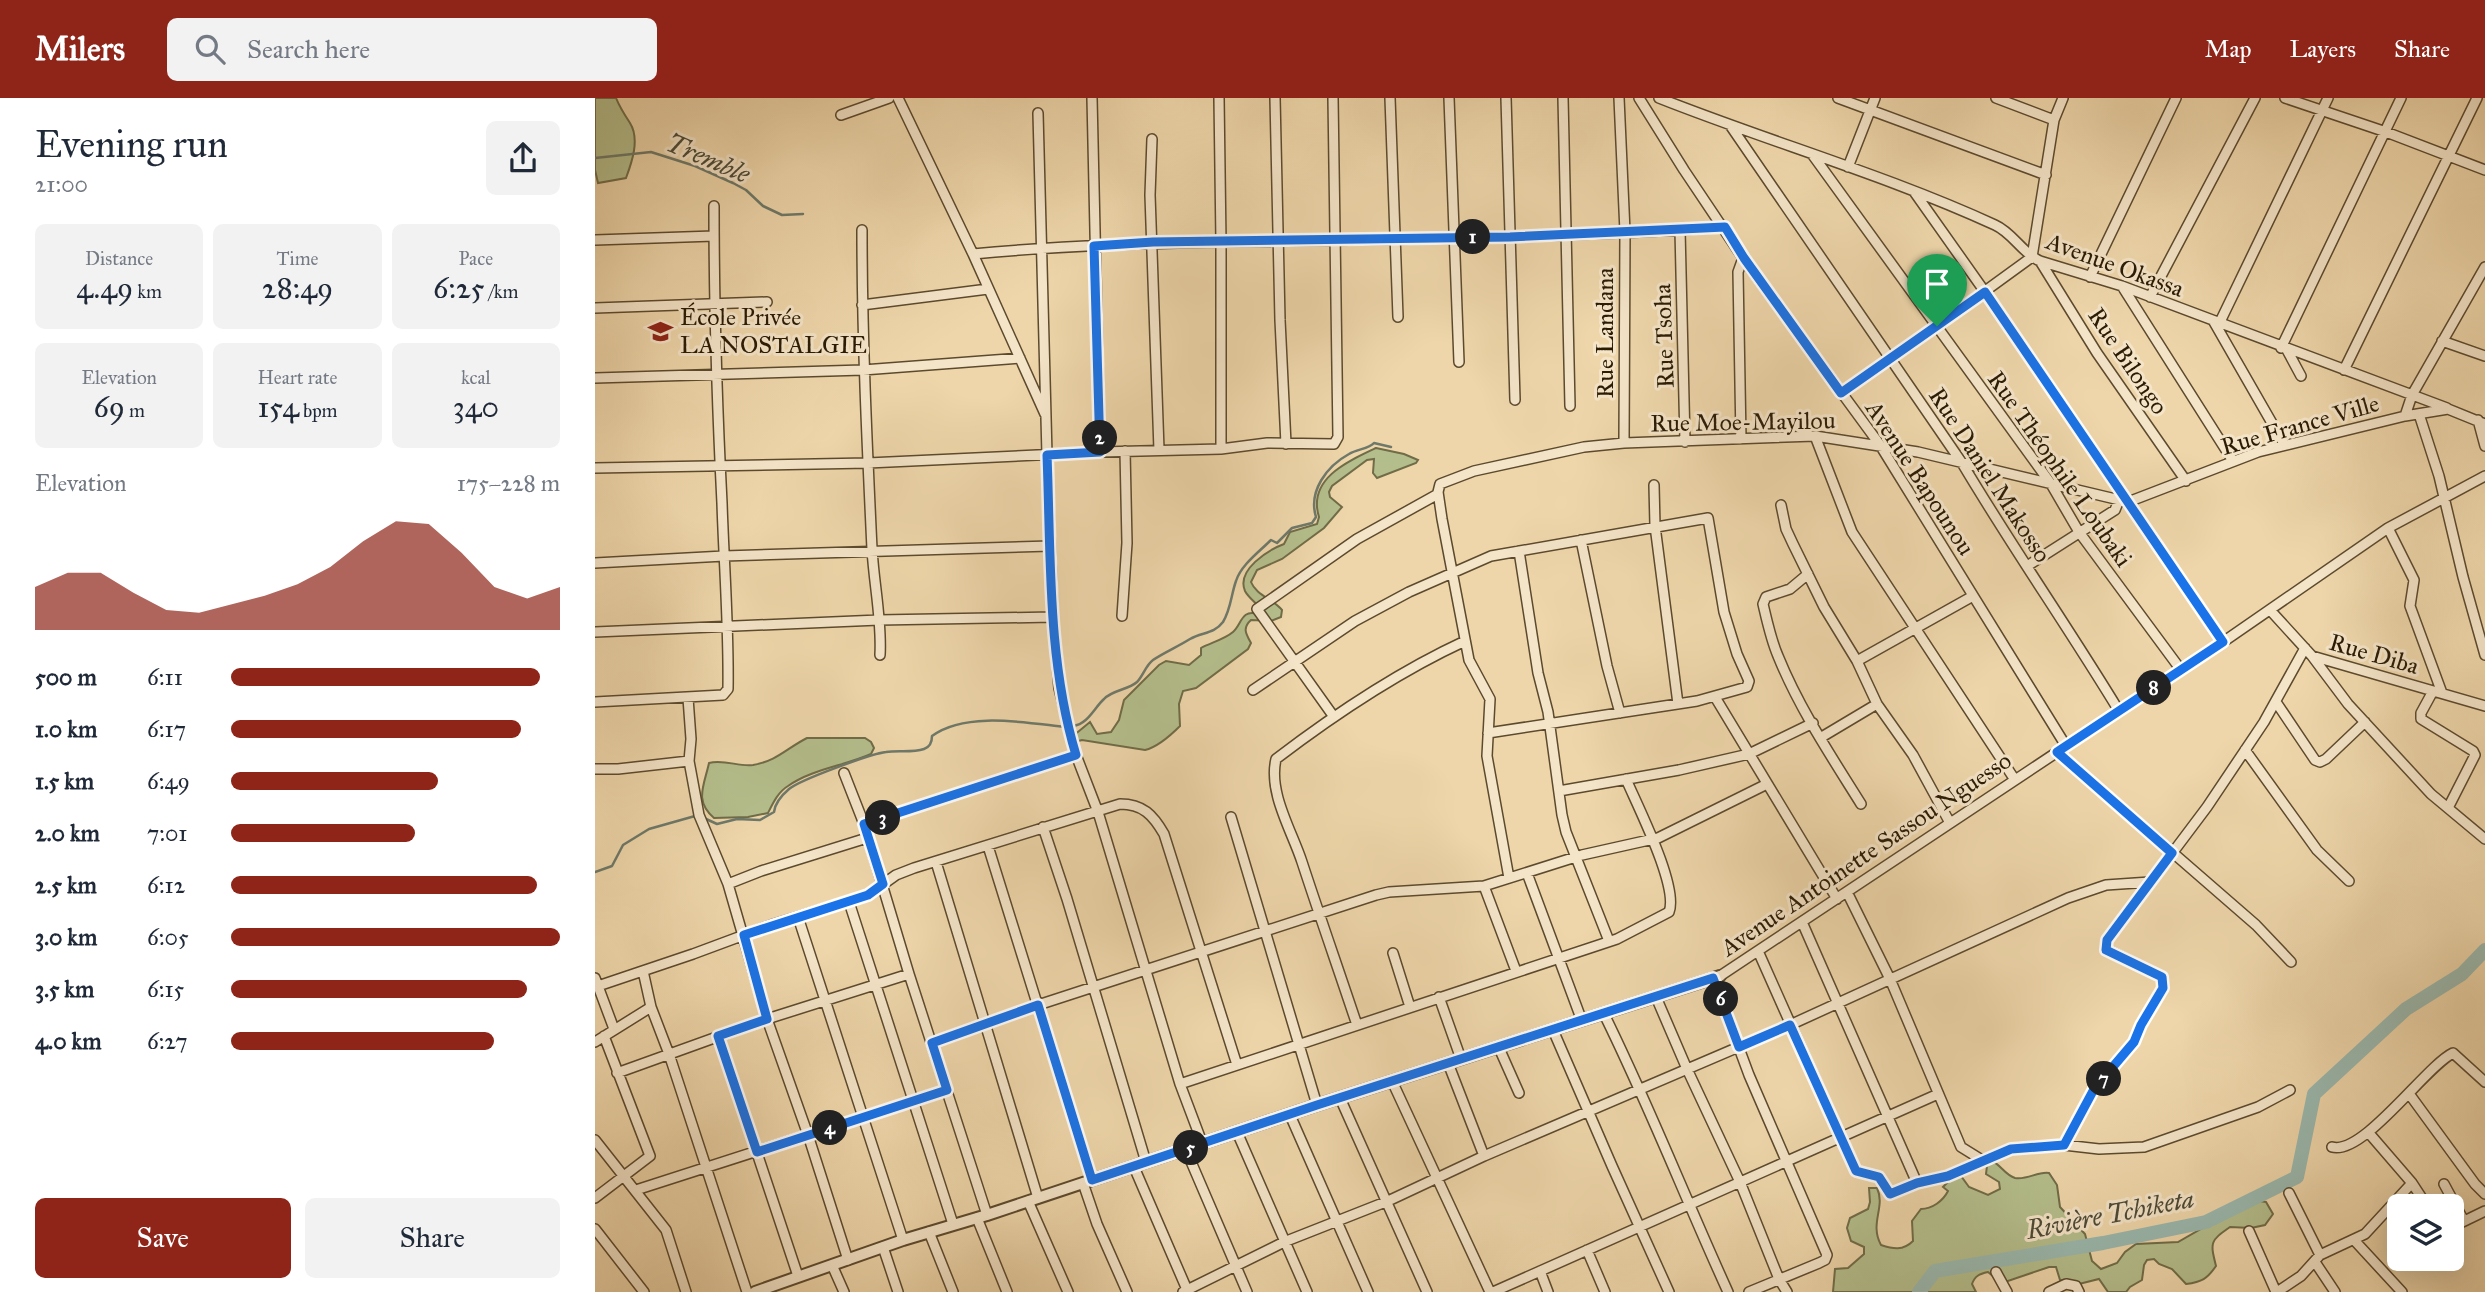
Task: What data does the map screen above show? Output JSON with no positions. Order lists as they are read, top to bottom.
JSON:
{
  "streets": {
    "street": [
      "Avenue Okassa",
      "Rue Landana",
      "Rue Tsoha",
      "Rue Bilongo",
      "Rue Moe-Mayilou",
      "Rue France Ville",
      "Rue Théophile Loubaki",
      "Rue Daniel Makosso",
      "Avenue Bapounou",
      "Rue Diba",
      "Avenue Antoinette Sassou Nguesso"
    ]
  },
  "crossings": [
    ["Avenue Okassa", "Rue Bilongo"],
    ["Avenue Okassa", "Rue France Ville"],
    ["Avenue Okassa", "Rue Théophile Loubaki"],
    ["Avenue Okassa", "Rue Daniel Makosso"],
    ["Rue Landana", "Rue Moe-Mayilou"],
    ["Rue Tsoha", "Rue Moe-Mayilou"],
    ["Rue Bilongo", "Rue France Ville"],
    ["Rue Moe-Mayilou", "Rue France Ville"],
    ["Rue Moe-Mayilou", "Rue Théophile Loubaki"],
    ["Rue Moe-Mayilou", "Rue Daniel Makosso"],
    ["Rue Moe-Mayilou", "Avenue Bapounou"],
    ["Rue Théophile Loubaki", "Avenue Antoinette Sassou Nguesso"],
    ["Rue Daniel Makosso", "Avenue Antoinette Sassou Nguesso"],
    ["Avenue Bapounou", "Avenue Antoinette Sassou Nguesso"],
    ["Rue Diba", "Avenue Antoinette Sassou Nguesso"]
  ],
  "water": ["Tremble", "Rivière Tchiketa"],
  "places": {
    "school or university": ["École Privée LA NOSTALGIE"]
  },
  "page": {
    "header": "Milers",
    "search": "Search here",
    "nav": ["Map", "Layers", "Share"],
    "heading": ["Evening run", "21:00"],
    "stats": [
      ["Distance", "4.49 km"],
      ["Time", "28:49"],
      ["Pace", "6:25 /km"],
      ["Elevation", "69 m"],
      ["Heart rate", "154 bpm"],
      ["kcal", "340"]
    ],
    "pins": [
      "1",
      "2",
      "8",
      "3",
      "6",
      "7",
      "4",
      "5"
    ],
    "chart": ["Elevation", "175–228 m"],
    "list": [
      {
        "name": "500 m",
        "note": "6:11"
      },
      {
        "name": "1.0 km",
        "note": "6:17"
      },
      {
        "name": "1.5 km",
        "note": "6:49"
      },
      {
        "name": "2.0 km",
        "note": "7:01"
      },
      {
        "name": "2.5 km",
        "note": "6:12"
      },
      {
        "name": "3.0 km",
        "note": "6:05"
      },
      {
        "name": "3.5 km",
        "note": "6:15"
      },
      {
        "name": "4.0 km",
        "note": "6:27"
      }
    ],
    "buttons": ["Save", "Share"]
  }
}
